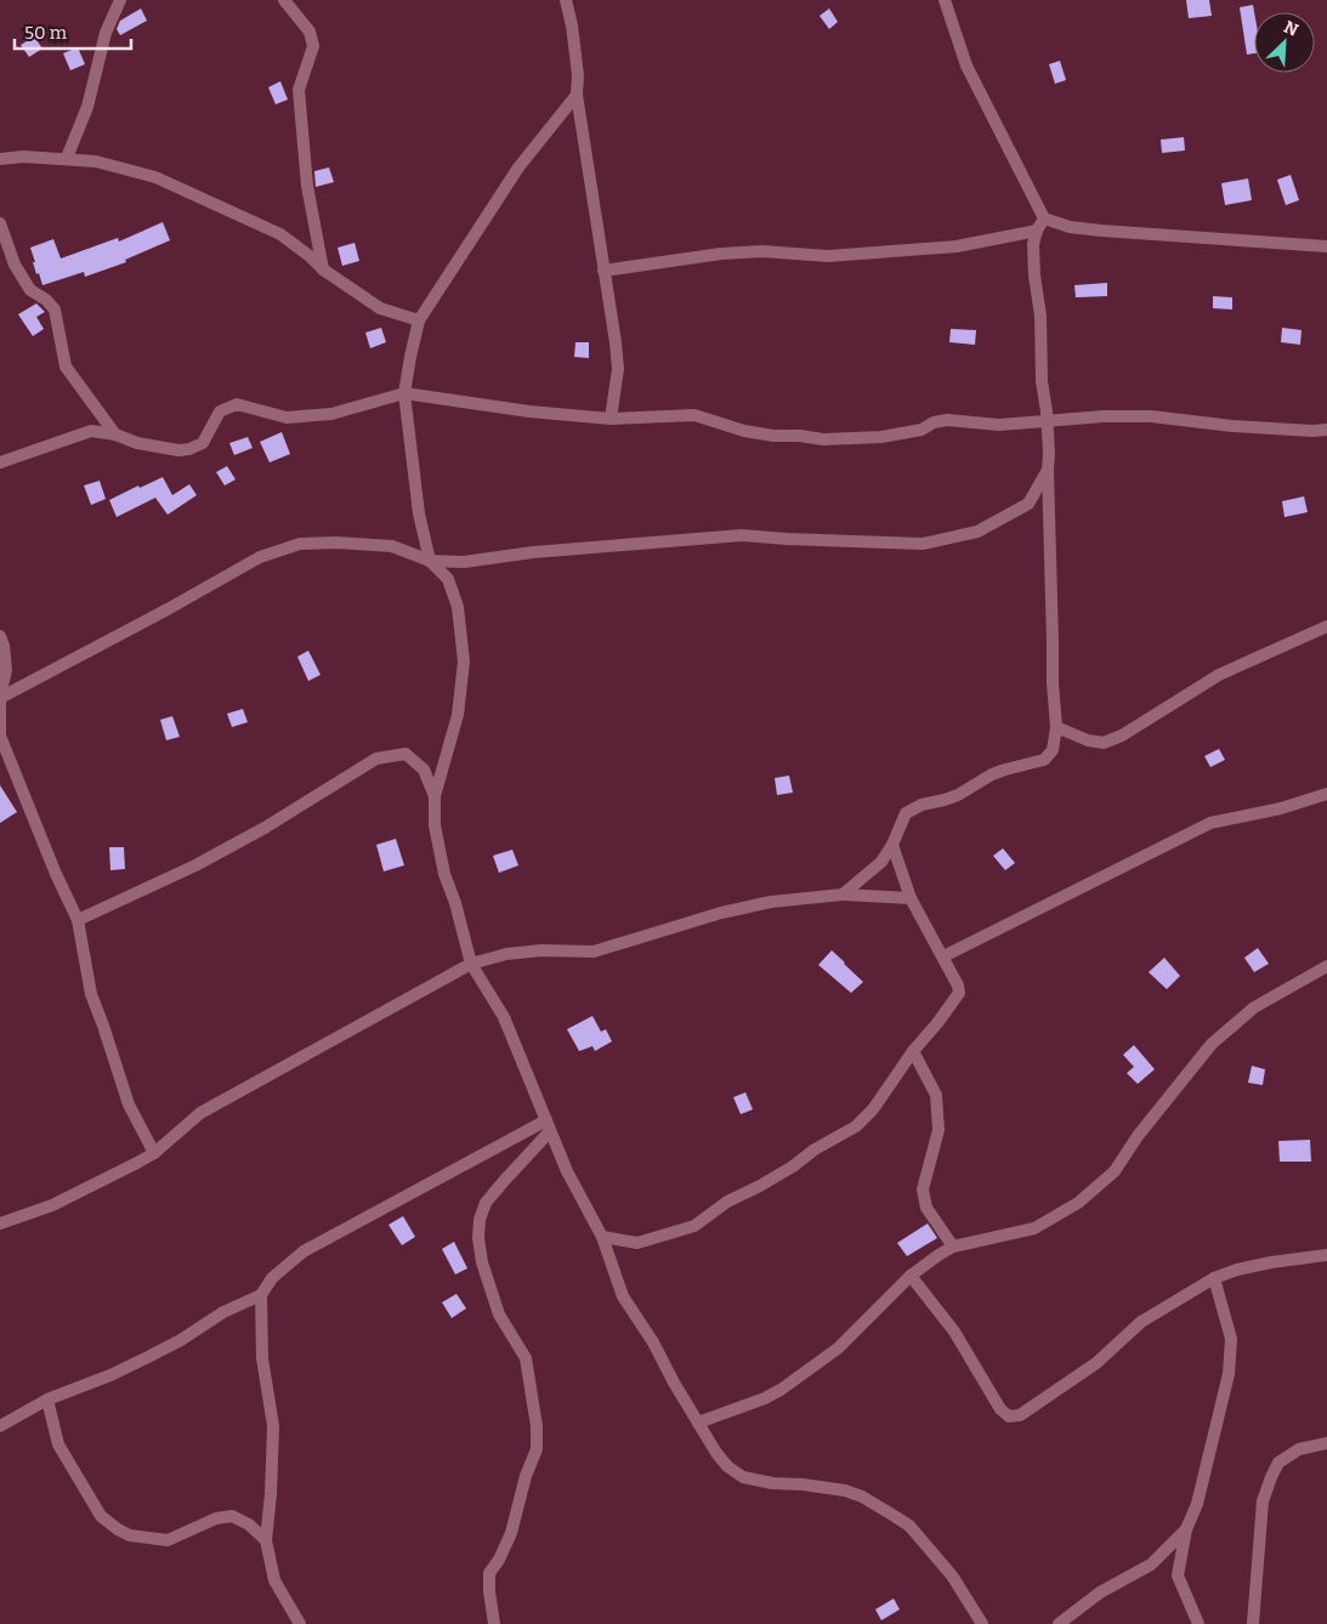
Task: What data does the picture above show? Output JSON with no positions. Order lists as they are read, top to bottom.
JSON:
{
  "scale_bar": "50 m",
  "north": "top right"
}
